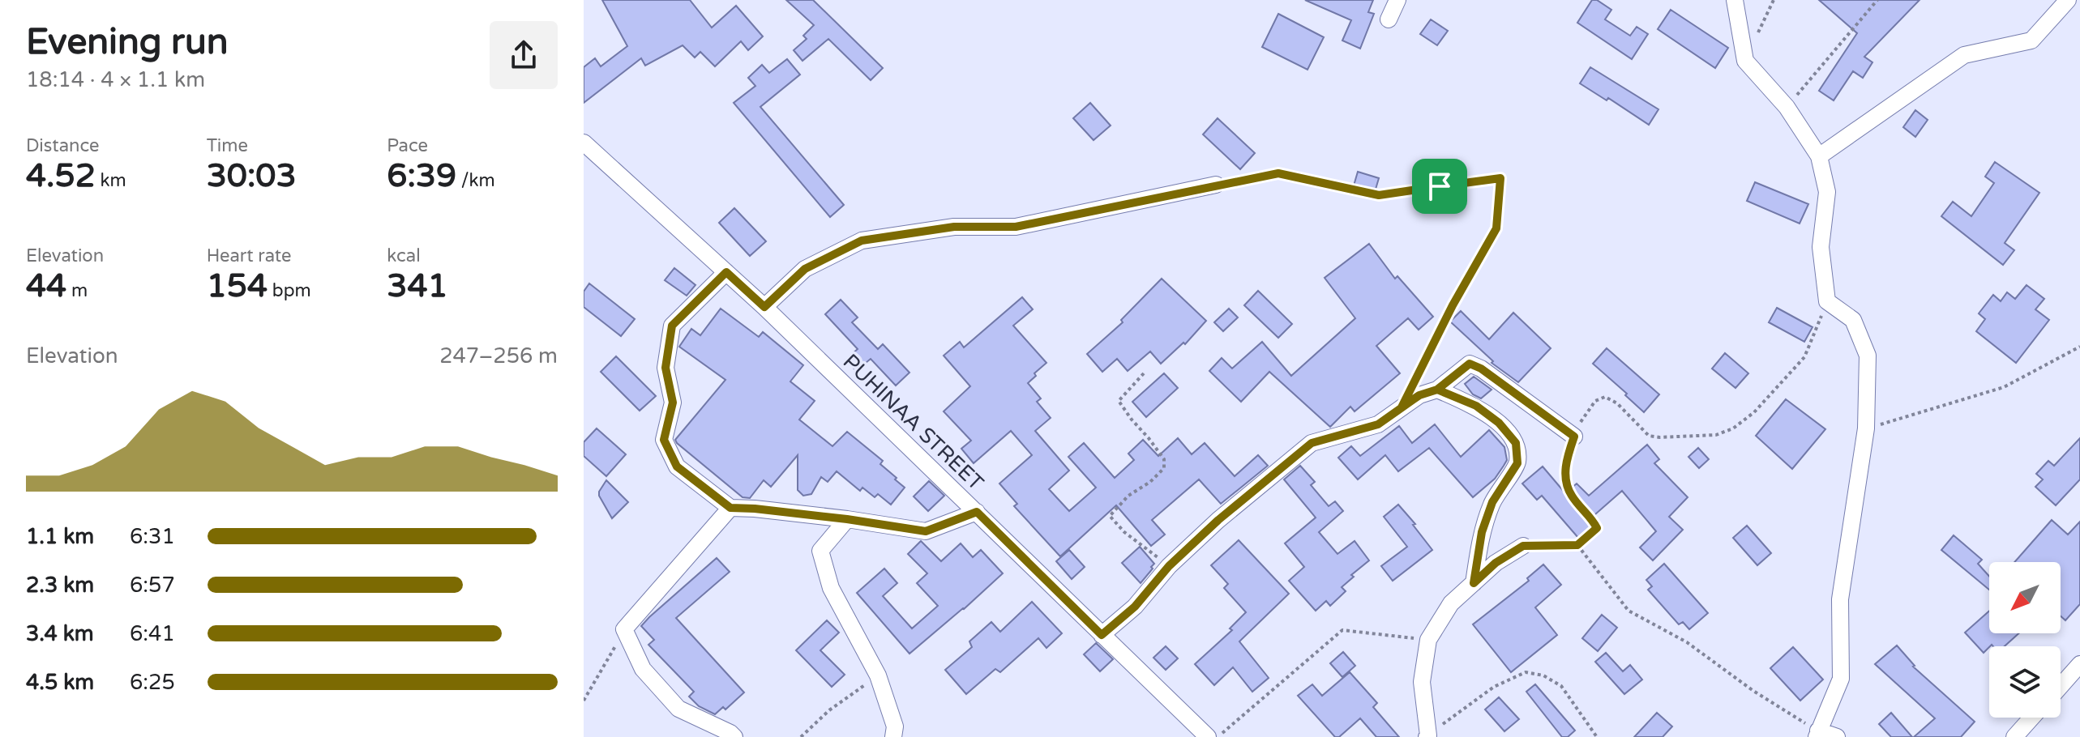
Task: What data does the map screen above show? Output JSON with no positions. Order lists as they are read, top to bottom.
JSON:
{
  "streets": {
    "street": ["PUHINAA STREET"]
  },
  "north": "bottom left",
  "page": {
    "heading": ["Evening run", "18:14 · 4 × 1.1 km"],
    "stats": [
      ["Distance", "4.52 km"],
      ["Time", "30:03"],
      ["Pace", "6:39 /km"],
      ["Elevation", "44 m"],
      ["Heart rate", "154 bpm"],
      ["kcal", "341"]
    ],
    "chart": ["Elevation", "247–256 m"],
    "list": [
      {
        "name": "1.1 km",
        "note": "6:31"
      },
      {
        "name": "2.3 km",
        "note": "6:57"
      },
      {
        "name": "3.4 km",
        "note": "6:41"
      },
      {
        "name": "4.5 km",
        "note": "6:25"
      }
    ]
  }
}
